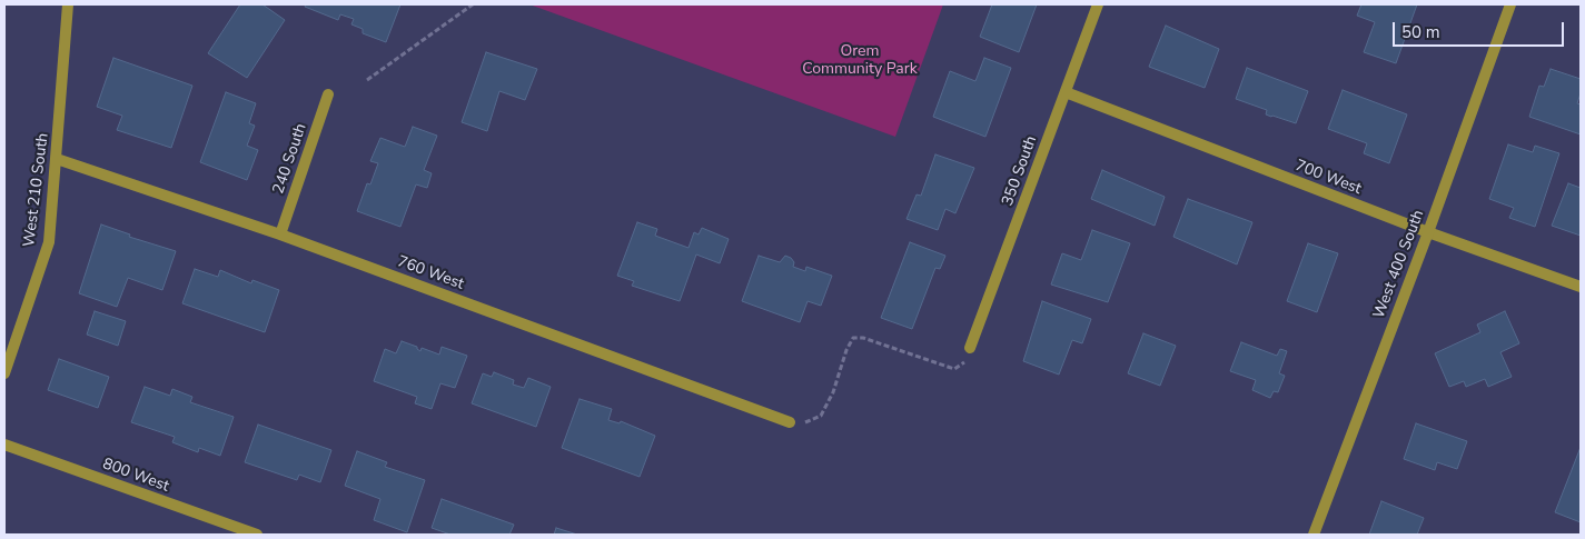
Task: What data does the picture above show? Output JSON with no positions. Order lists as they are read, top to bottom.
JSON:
{
  "streets": {
    "street": [
      "240 South",
      "350 South",
      "700 West",
      "West 210 South",
      "West 400 South",
      "760 West",
      "800 West"
    ]
  },
  "crossings": [
    ["240 South", "760 West"],
    ["350 South", "700 West"],
    ["700 West", "West 400 South"],
    ["West 210 South", "760 West"]
  ],
  "parks": ["Orem Community Park"],
  "scale_bar": "50 m"
}
